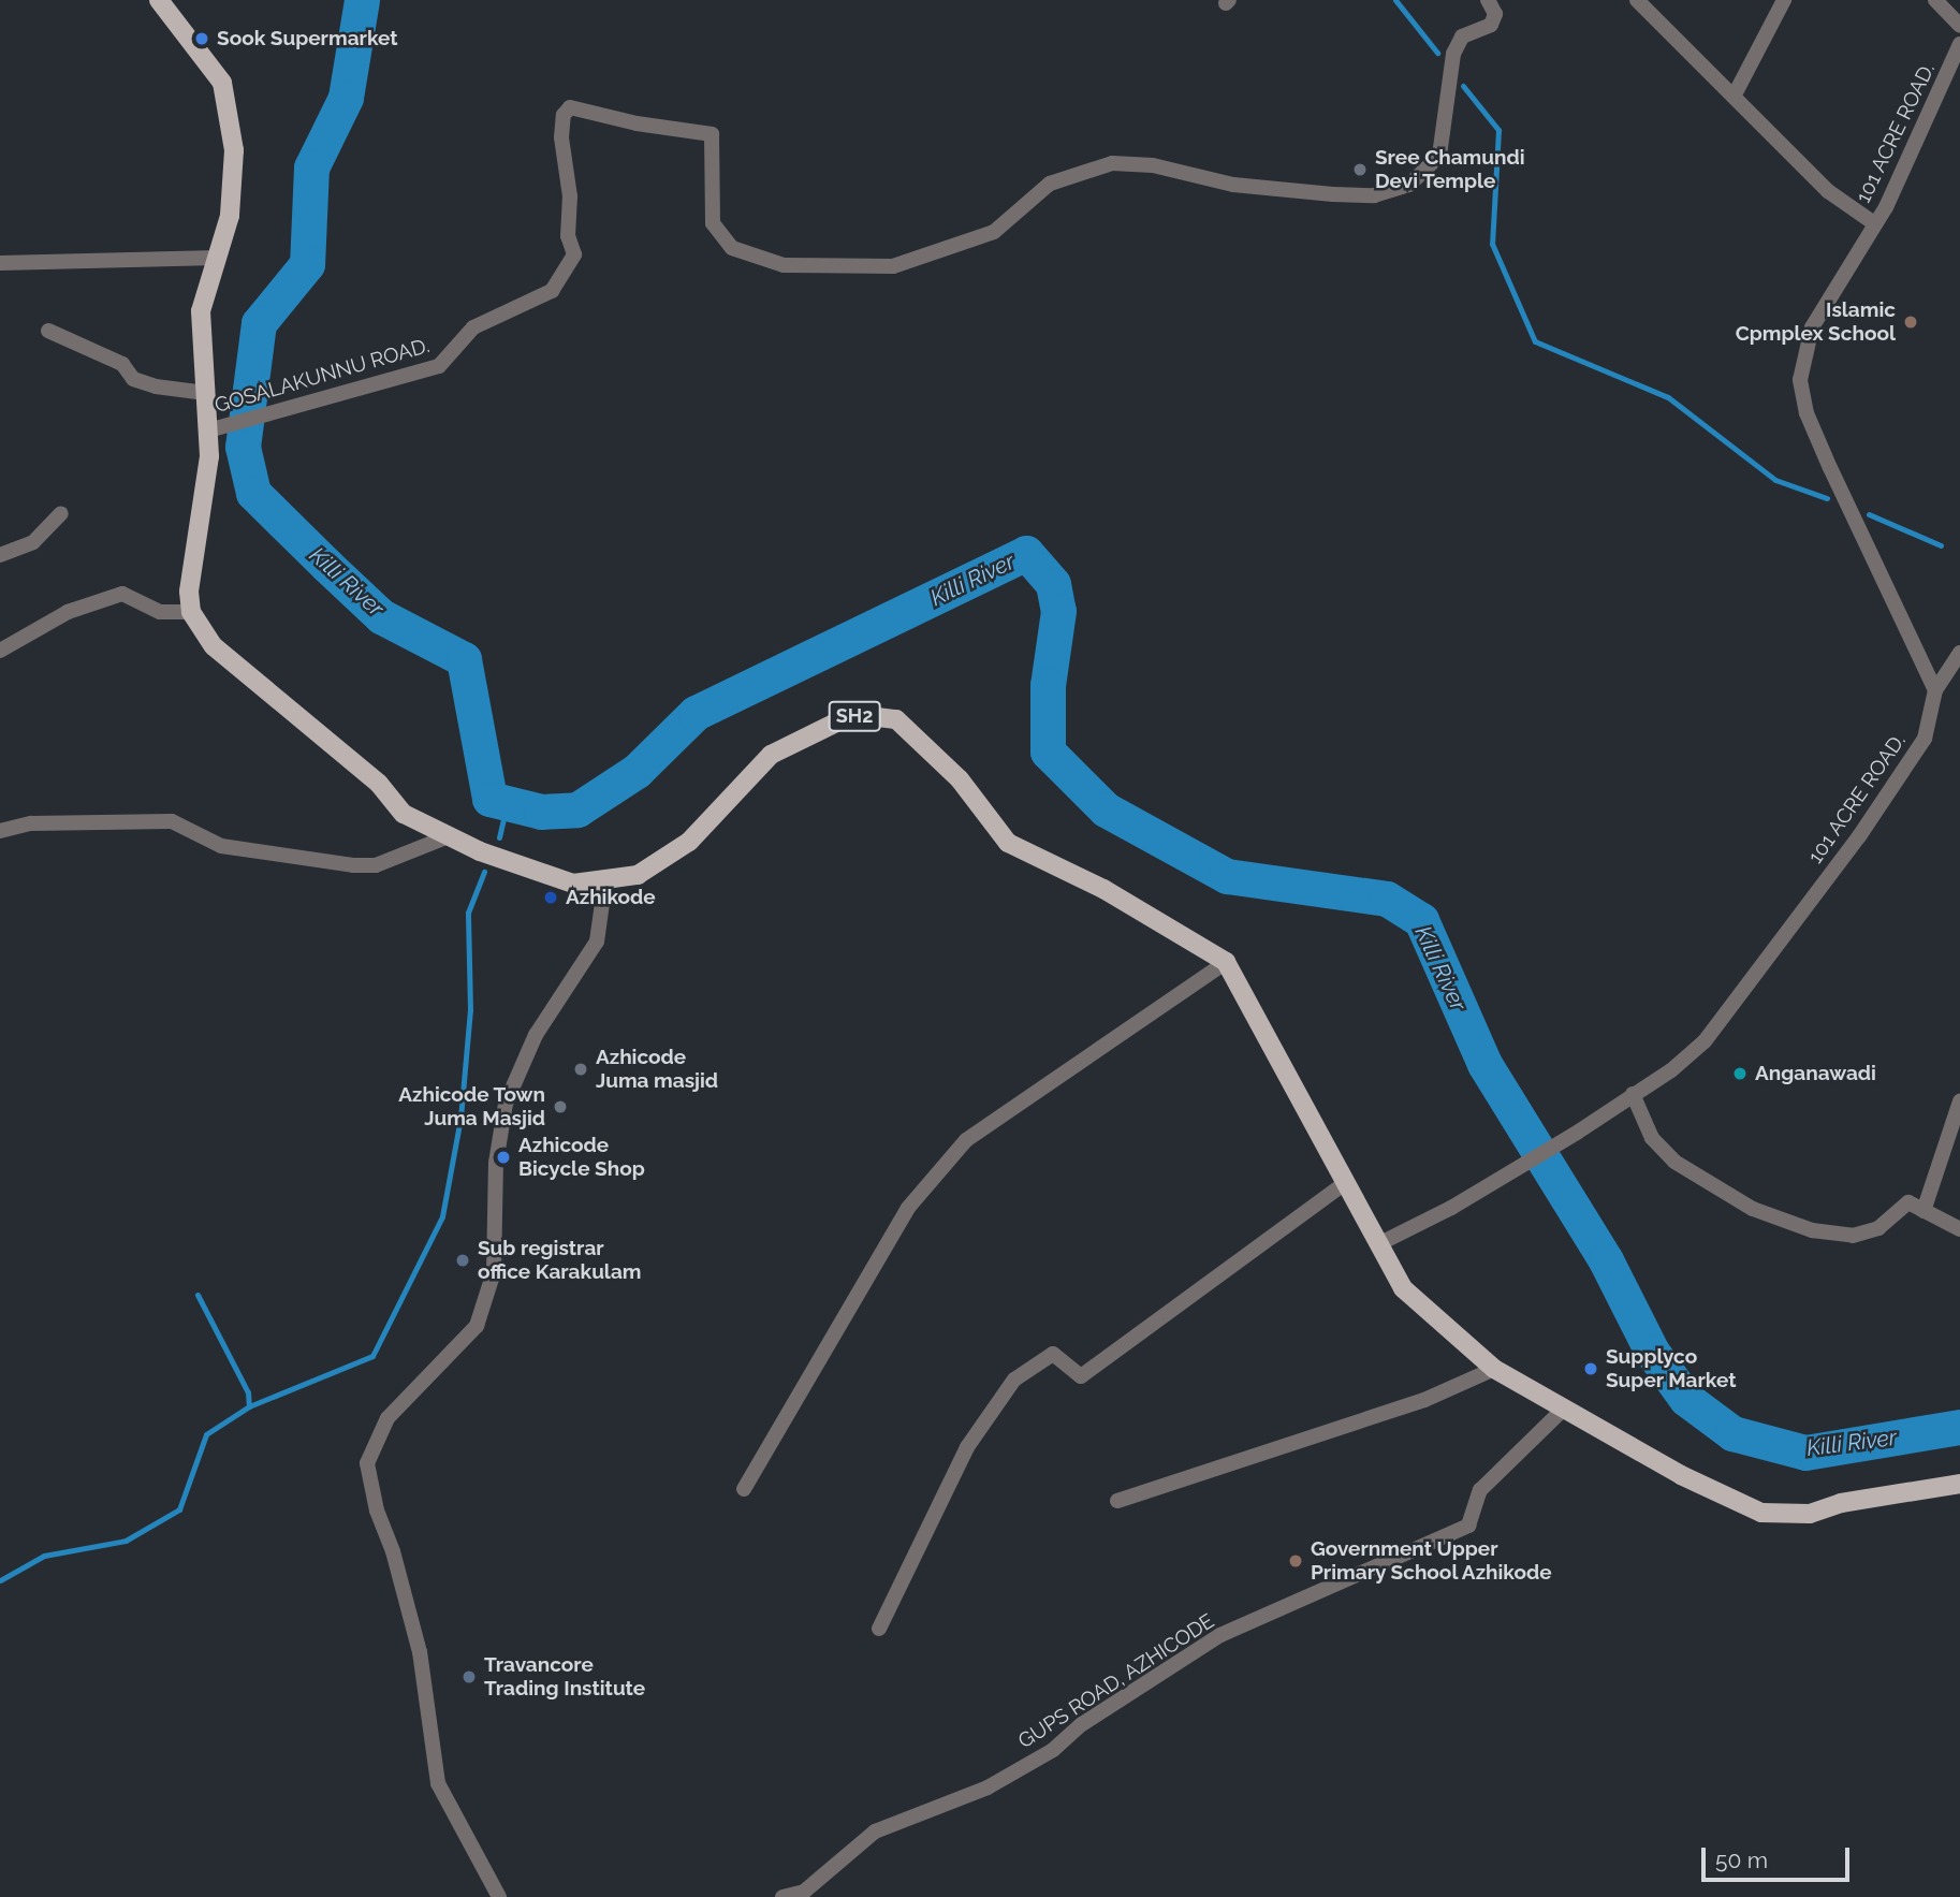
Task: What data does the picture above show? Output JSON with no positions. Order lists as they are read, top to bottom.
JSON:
{
  "streets": {
    "main road": ["SH2"],
    "street": ["101 ACRE ROAD.", "GOSALAKUNNU ROAD.", "GUPS ROAD, AZHICODE"]
  },
  "water": ["Killi River"],
  "places": [
    "Sook Supermarket",
    "Sree Chamundi Devi Temple",
    "Islamic Cpmplex School",
    "Azhikode",
    "Azhicode Juma masjid",
    "Anganawadi",
    "Azhicode Town Juma Masjid",
    "Azhicode Bicycle Shop",
    "Sub registrar office Karakulam",
    "Supplyco Super Market",
    "Government Upper Primary School Azhikode",
    "Travancore Trading Institute"
  ],
  "scale_bar": "50 m"
}
